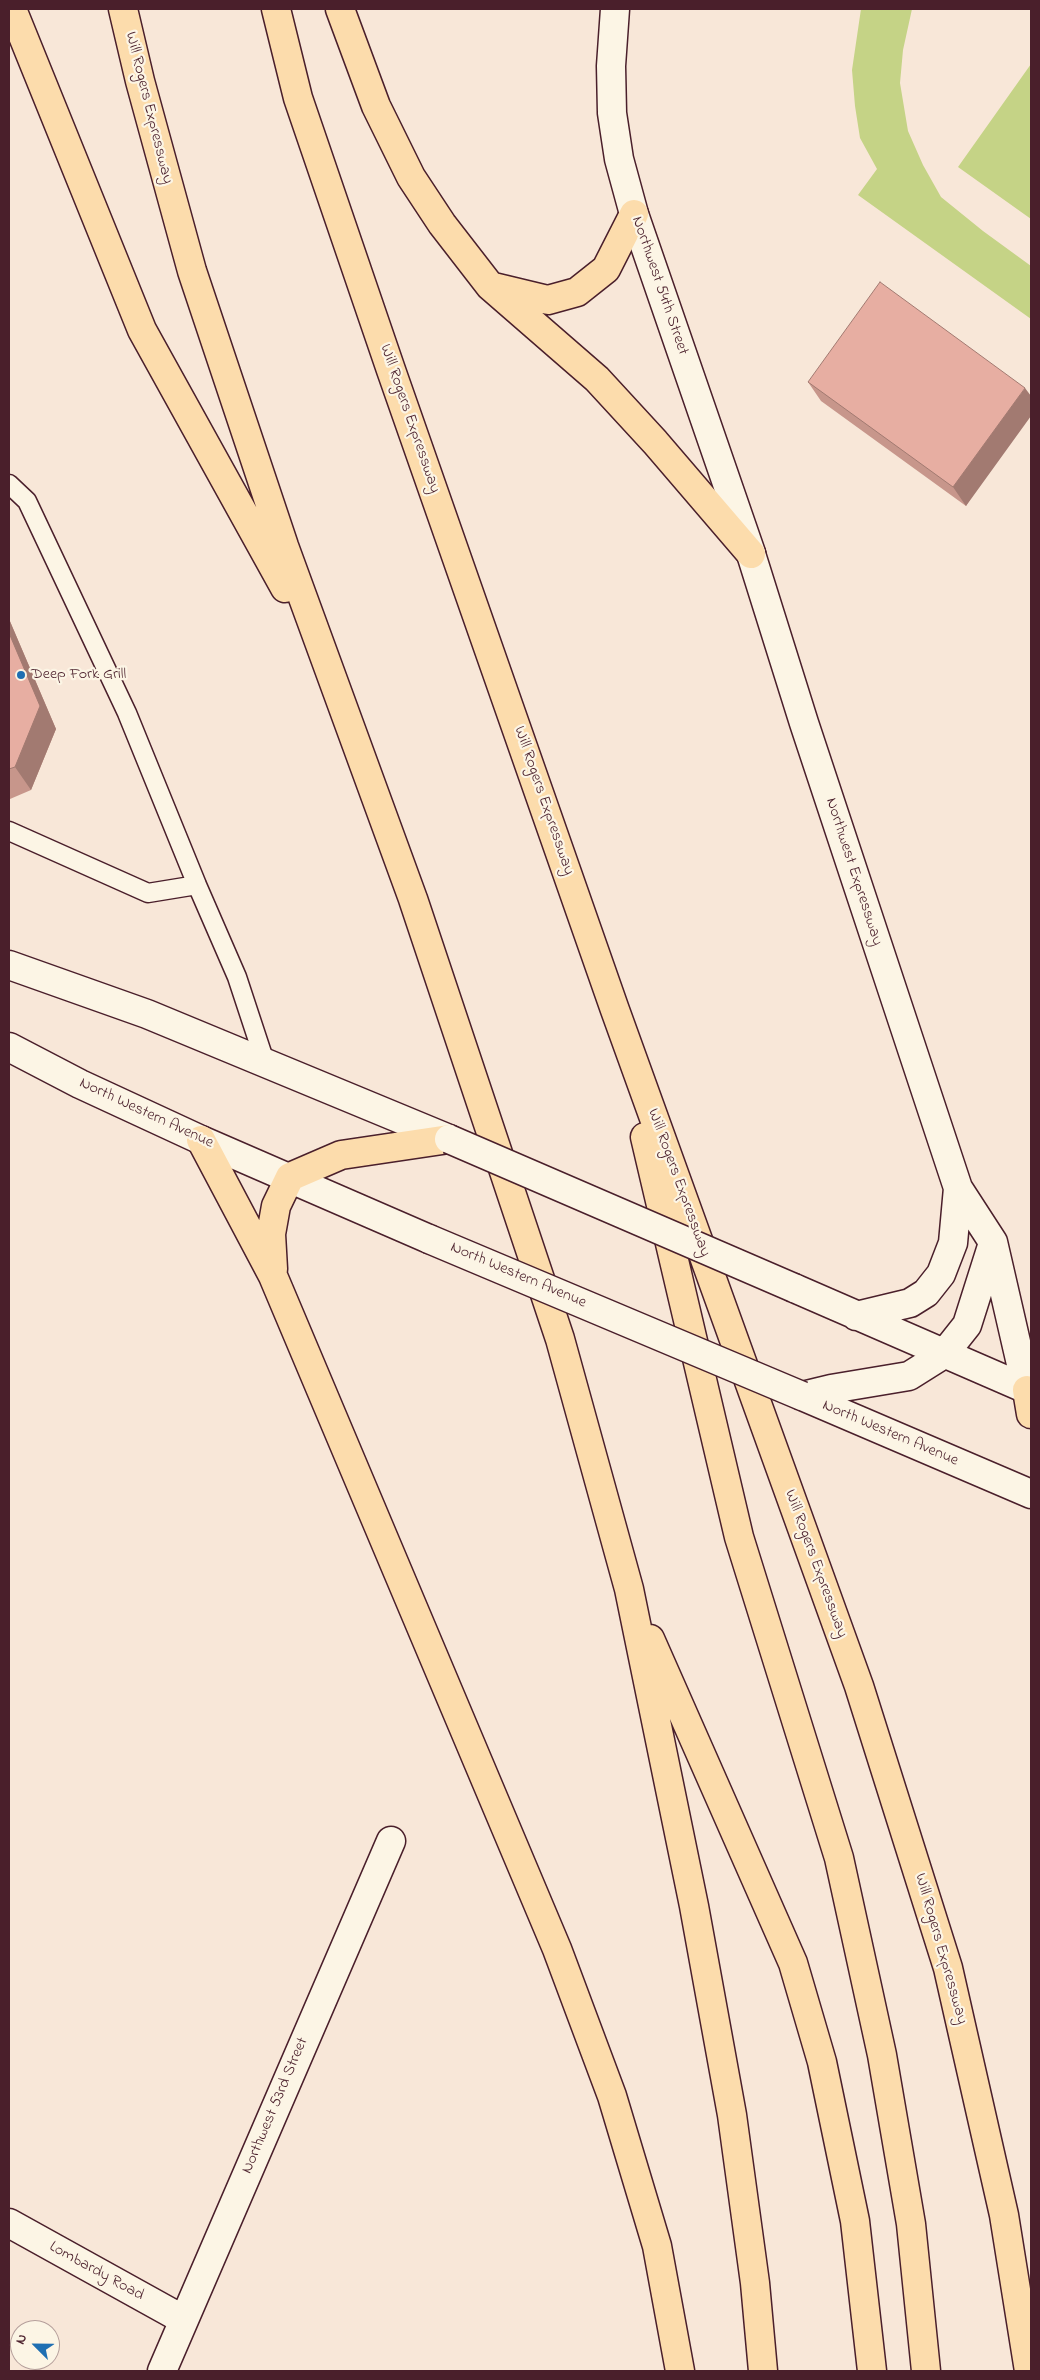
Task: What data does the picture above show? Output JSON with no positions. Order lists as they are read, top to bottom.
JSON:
{
  "streets": {
    "highway": ["Will Rogers Expressway"],
    "main road": [
      "Northwest 54th Street",
      "Northwest Expressway",
      "North Western Avenue",
      "Northwest 53rd Street",
      "Lombardy Road"
    ]
  },
  "crossings": [
    ["Northwest 54th Street", "Northwest Expressway"],
    ["Northwest 53rd Street", "Lombardy Road"]
  ],
  "places": ["Deep Fork Grill"],
  "north": "top left"
}
